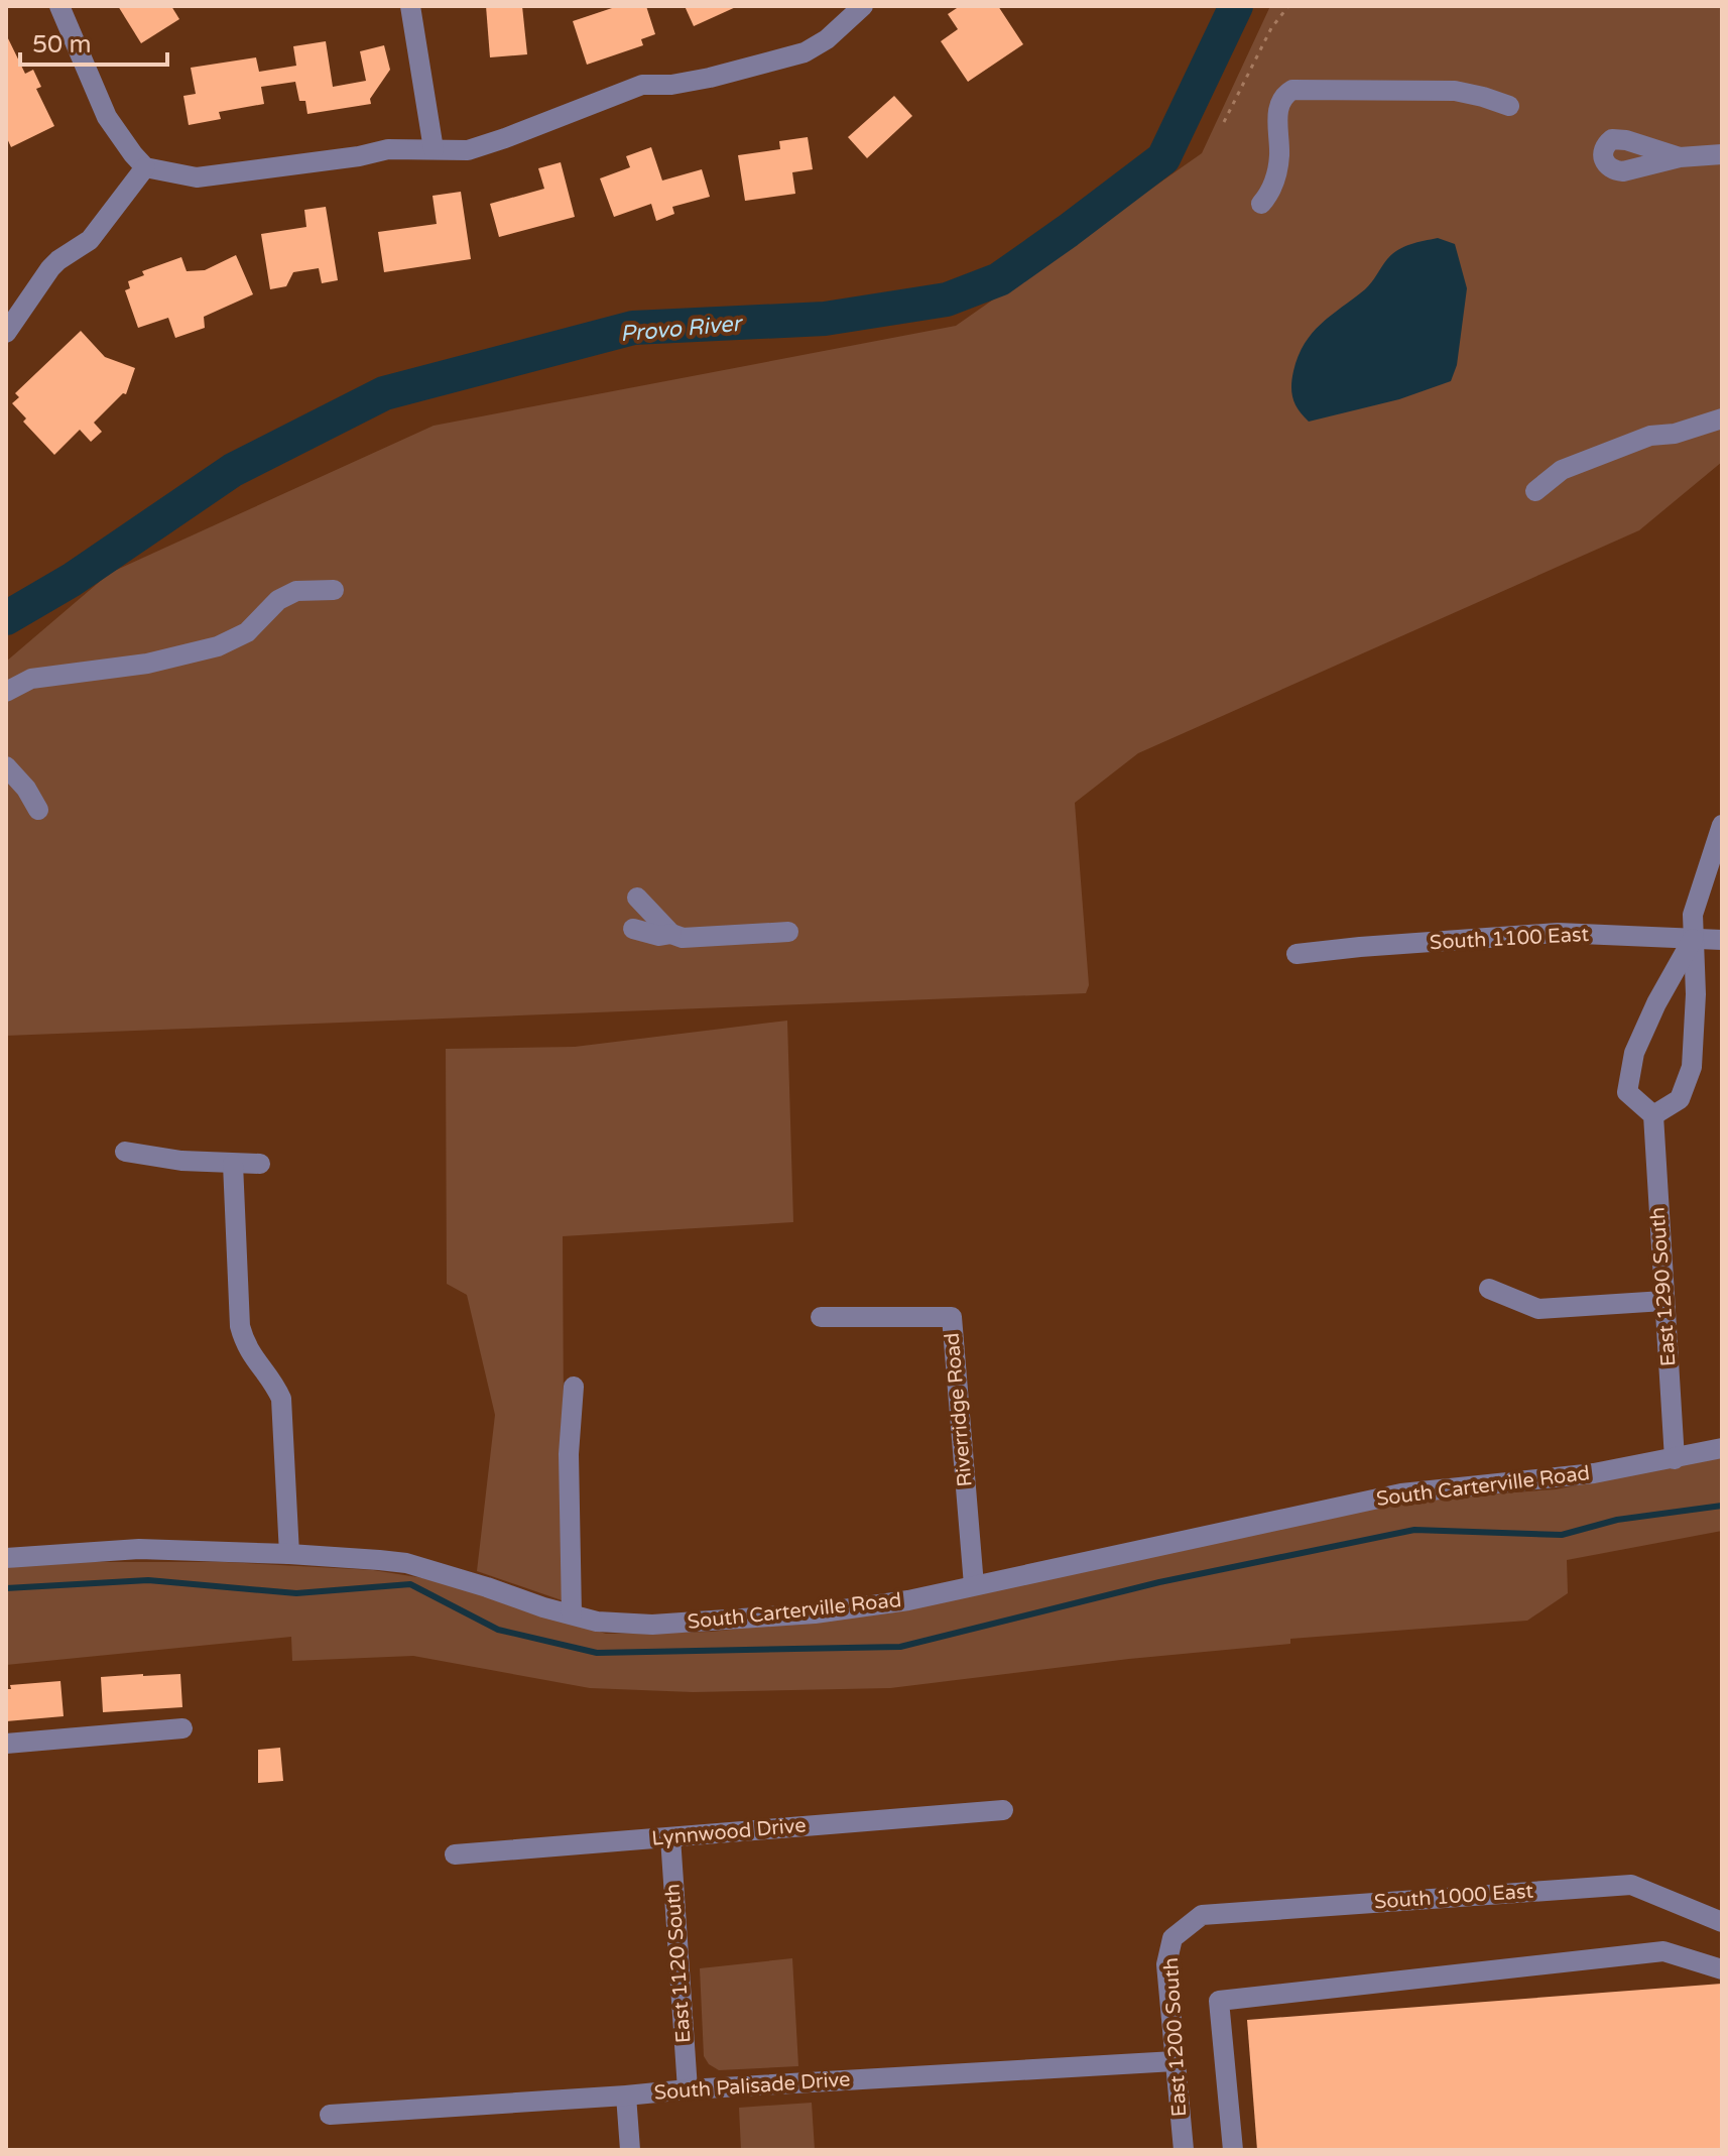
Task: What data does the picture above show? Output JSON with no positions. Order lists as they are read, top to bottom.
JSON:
{
  "streets": {
    "street": [
      "South 1100 East",
      "East 1290 South",
      "Riverridge Road",
      "South Carterville Road",
      "Lynnwood Drive",
      "South 1000 East",
      "East 1120 South",
      "East 1200 South",
      "South Palisade Drive"
    ]
  },
  "crossings": [
    ["East 1290 South", "South Carterville Road"],
    ["Riverridge Road", "South Carterville Road"],
    ["Lynnwood Drive", "East 1120 South"],
    ["South 1000 East", "East 1200 South"],
    ["East 1120 South", "South Palisade Drive"],
    ["East 1200 South", "South Palisade Drive"]
  ],
  "water": ["Provo River"],
  "scale_bar": "50 m"
}
